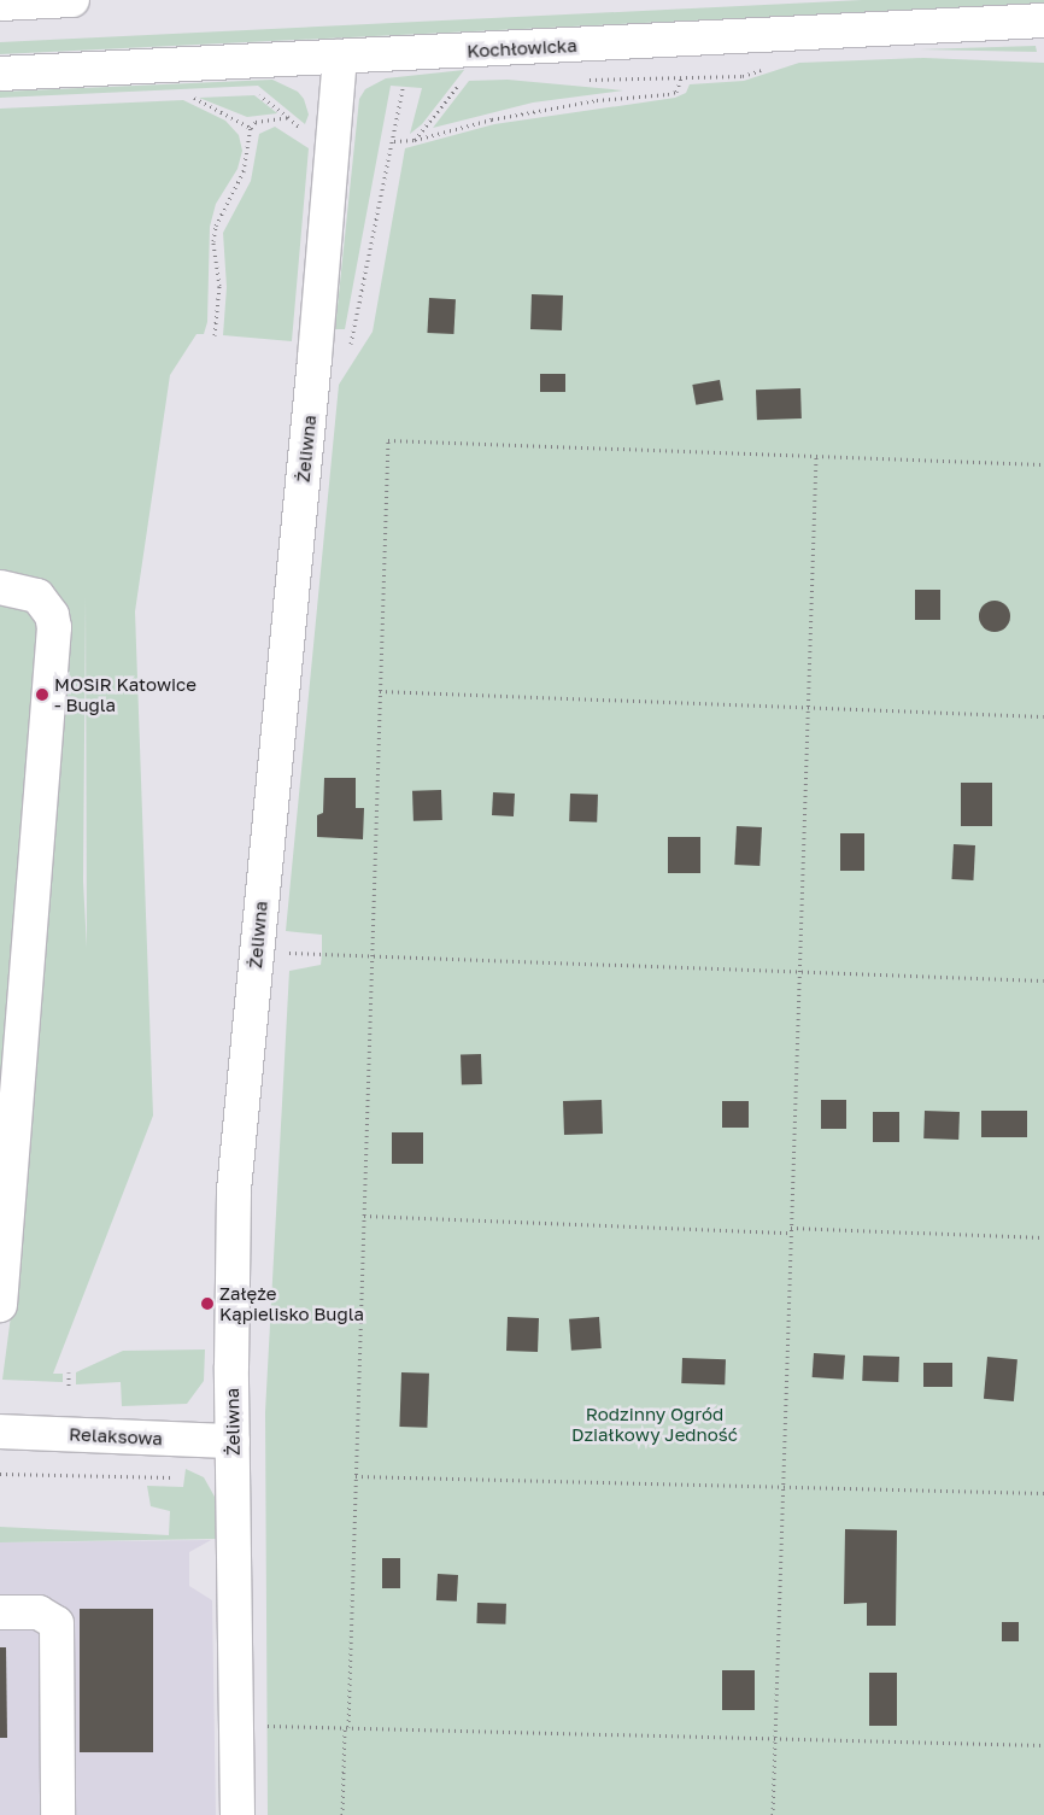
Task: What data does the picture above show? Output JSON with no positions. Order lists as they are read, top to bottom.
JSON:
{
  "streets": {
    "main road": ["Kochłowicka", "Żeliwna", "Relaksowa"]
  },
  "crossings": [
    ["Kochłowicka", "Żeliwna"],
    ["Żeliwna", "Relaksowa"]
  ],
  "parks": ["Rodzinny Ogród Działkowy Jedność"],
  "places": ["MOSiR Katowice - Bugla", "Załęże Kąpielisko Bugla"]
}
